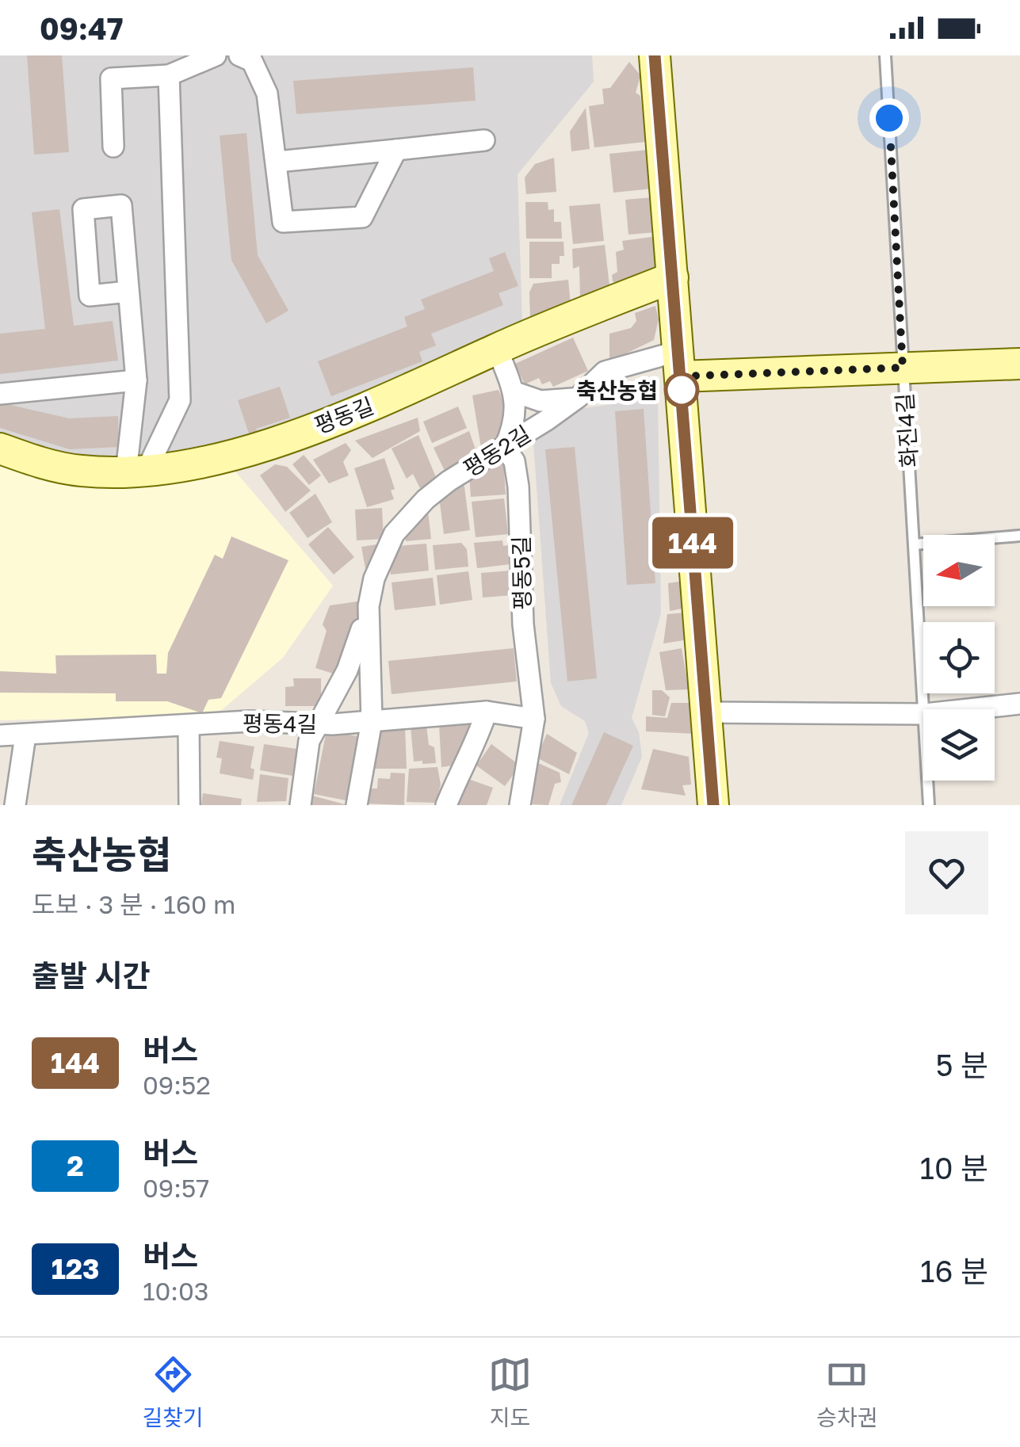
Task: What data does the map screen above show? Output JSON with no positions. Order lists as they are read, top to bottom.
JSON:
{
  "streets": {
    "street": [
      "평동길",
      "평동2길",
      "평동5길",
      "평동4길"
    ],
    "lane": ["화진4길"]
  },
  "crossings": [
    ["평동2길", "평동5길"],
    ["평동2길", "평동4길"],
    ["평동5길", "평동4길"]
  ],
  "places": ["축산농협"],
  "lines": ["bus line 144"],
  "north": "left",
  "page": {
    "status": "09:47",
    "on_map": "144",
    "heading": [
      ["축산농협", "도보 · 3 분 · 160 m"],
      "출발 시간"
    ],
    "list": [
      {
        "mark": "144",
        "name": "버스",
        "note": "09:52",
        "value": "5 분"
      },
      {
        "mark": "2",
        "name": "버스",
        "note": "09:57",
        "value": "10 분"
      },
      {
        "mark": "123",
        "name": "버스",
        "note": "10:03",
        "value": "16 분"
      }
    ],
    "tabs": ["길찾기", "지도", "승차권"]
  }
}
